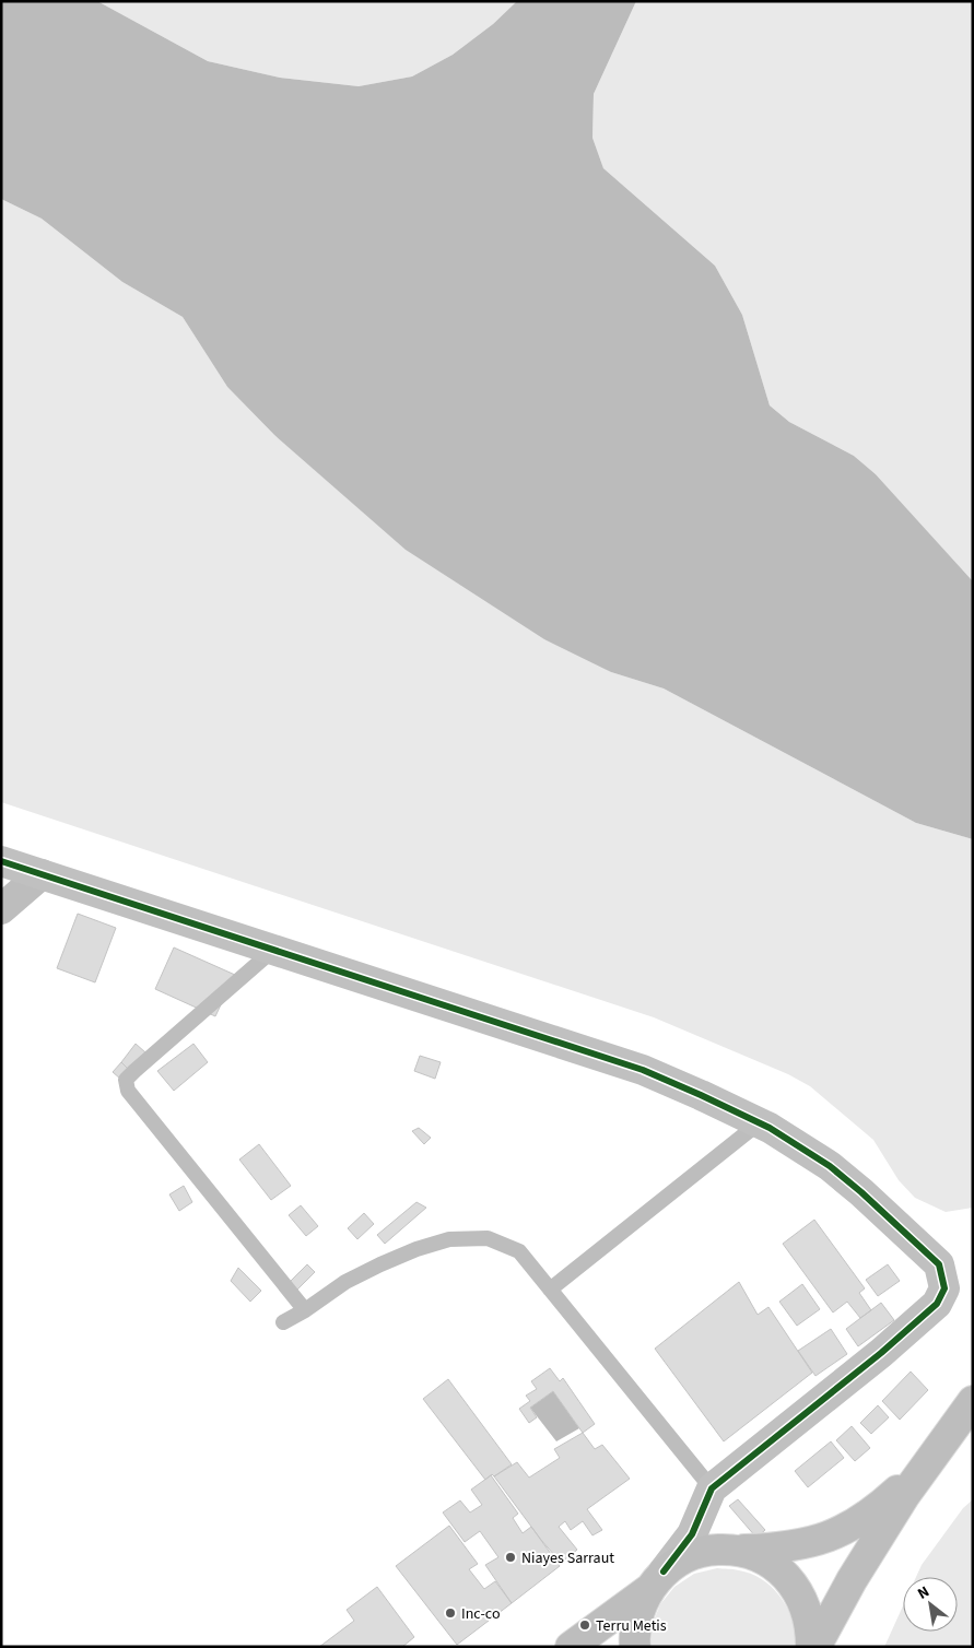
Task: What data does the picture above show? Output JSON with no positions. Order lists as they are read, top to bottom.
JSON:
{
  "places": ["Niayes Sarraut", "Inc-co", "Terru Metis"],
  "north": "top left"
}
